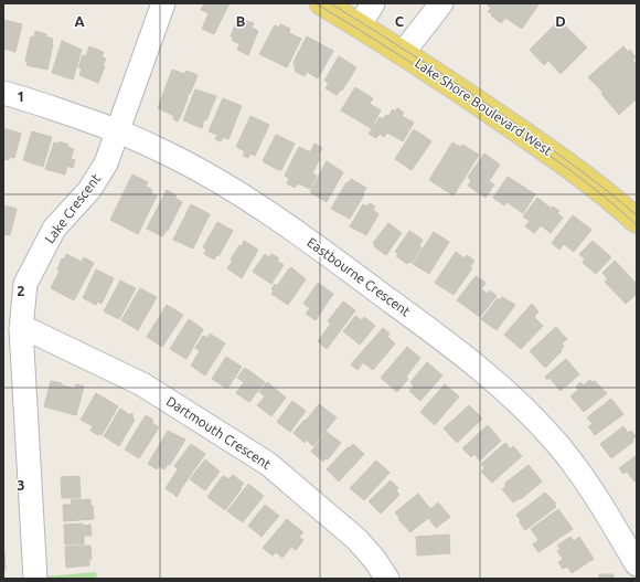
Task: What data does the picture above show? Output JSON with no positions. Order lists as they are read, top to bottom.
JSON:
{
  "streets": {
    "main road": ["Lake Shore Boulevard West"],
    "street": ["Lake Crescent", "Eastbourne Crescent", "Dartmouth Crescent"]
  },
  "crossings": [
    ["Lake Crescent", "Eastbourne Crescent"],
    ["Lake Crescent", "Dartmouth Crescent"]
  ],
  "grid": {
    "columns": [
      "A",
      "B",
      "C",
      "D"
    ],
    "rows": ["1", "2", "3"]
  }
}
